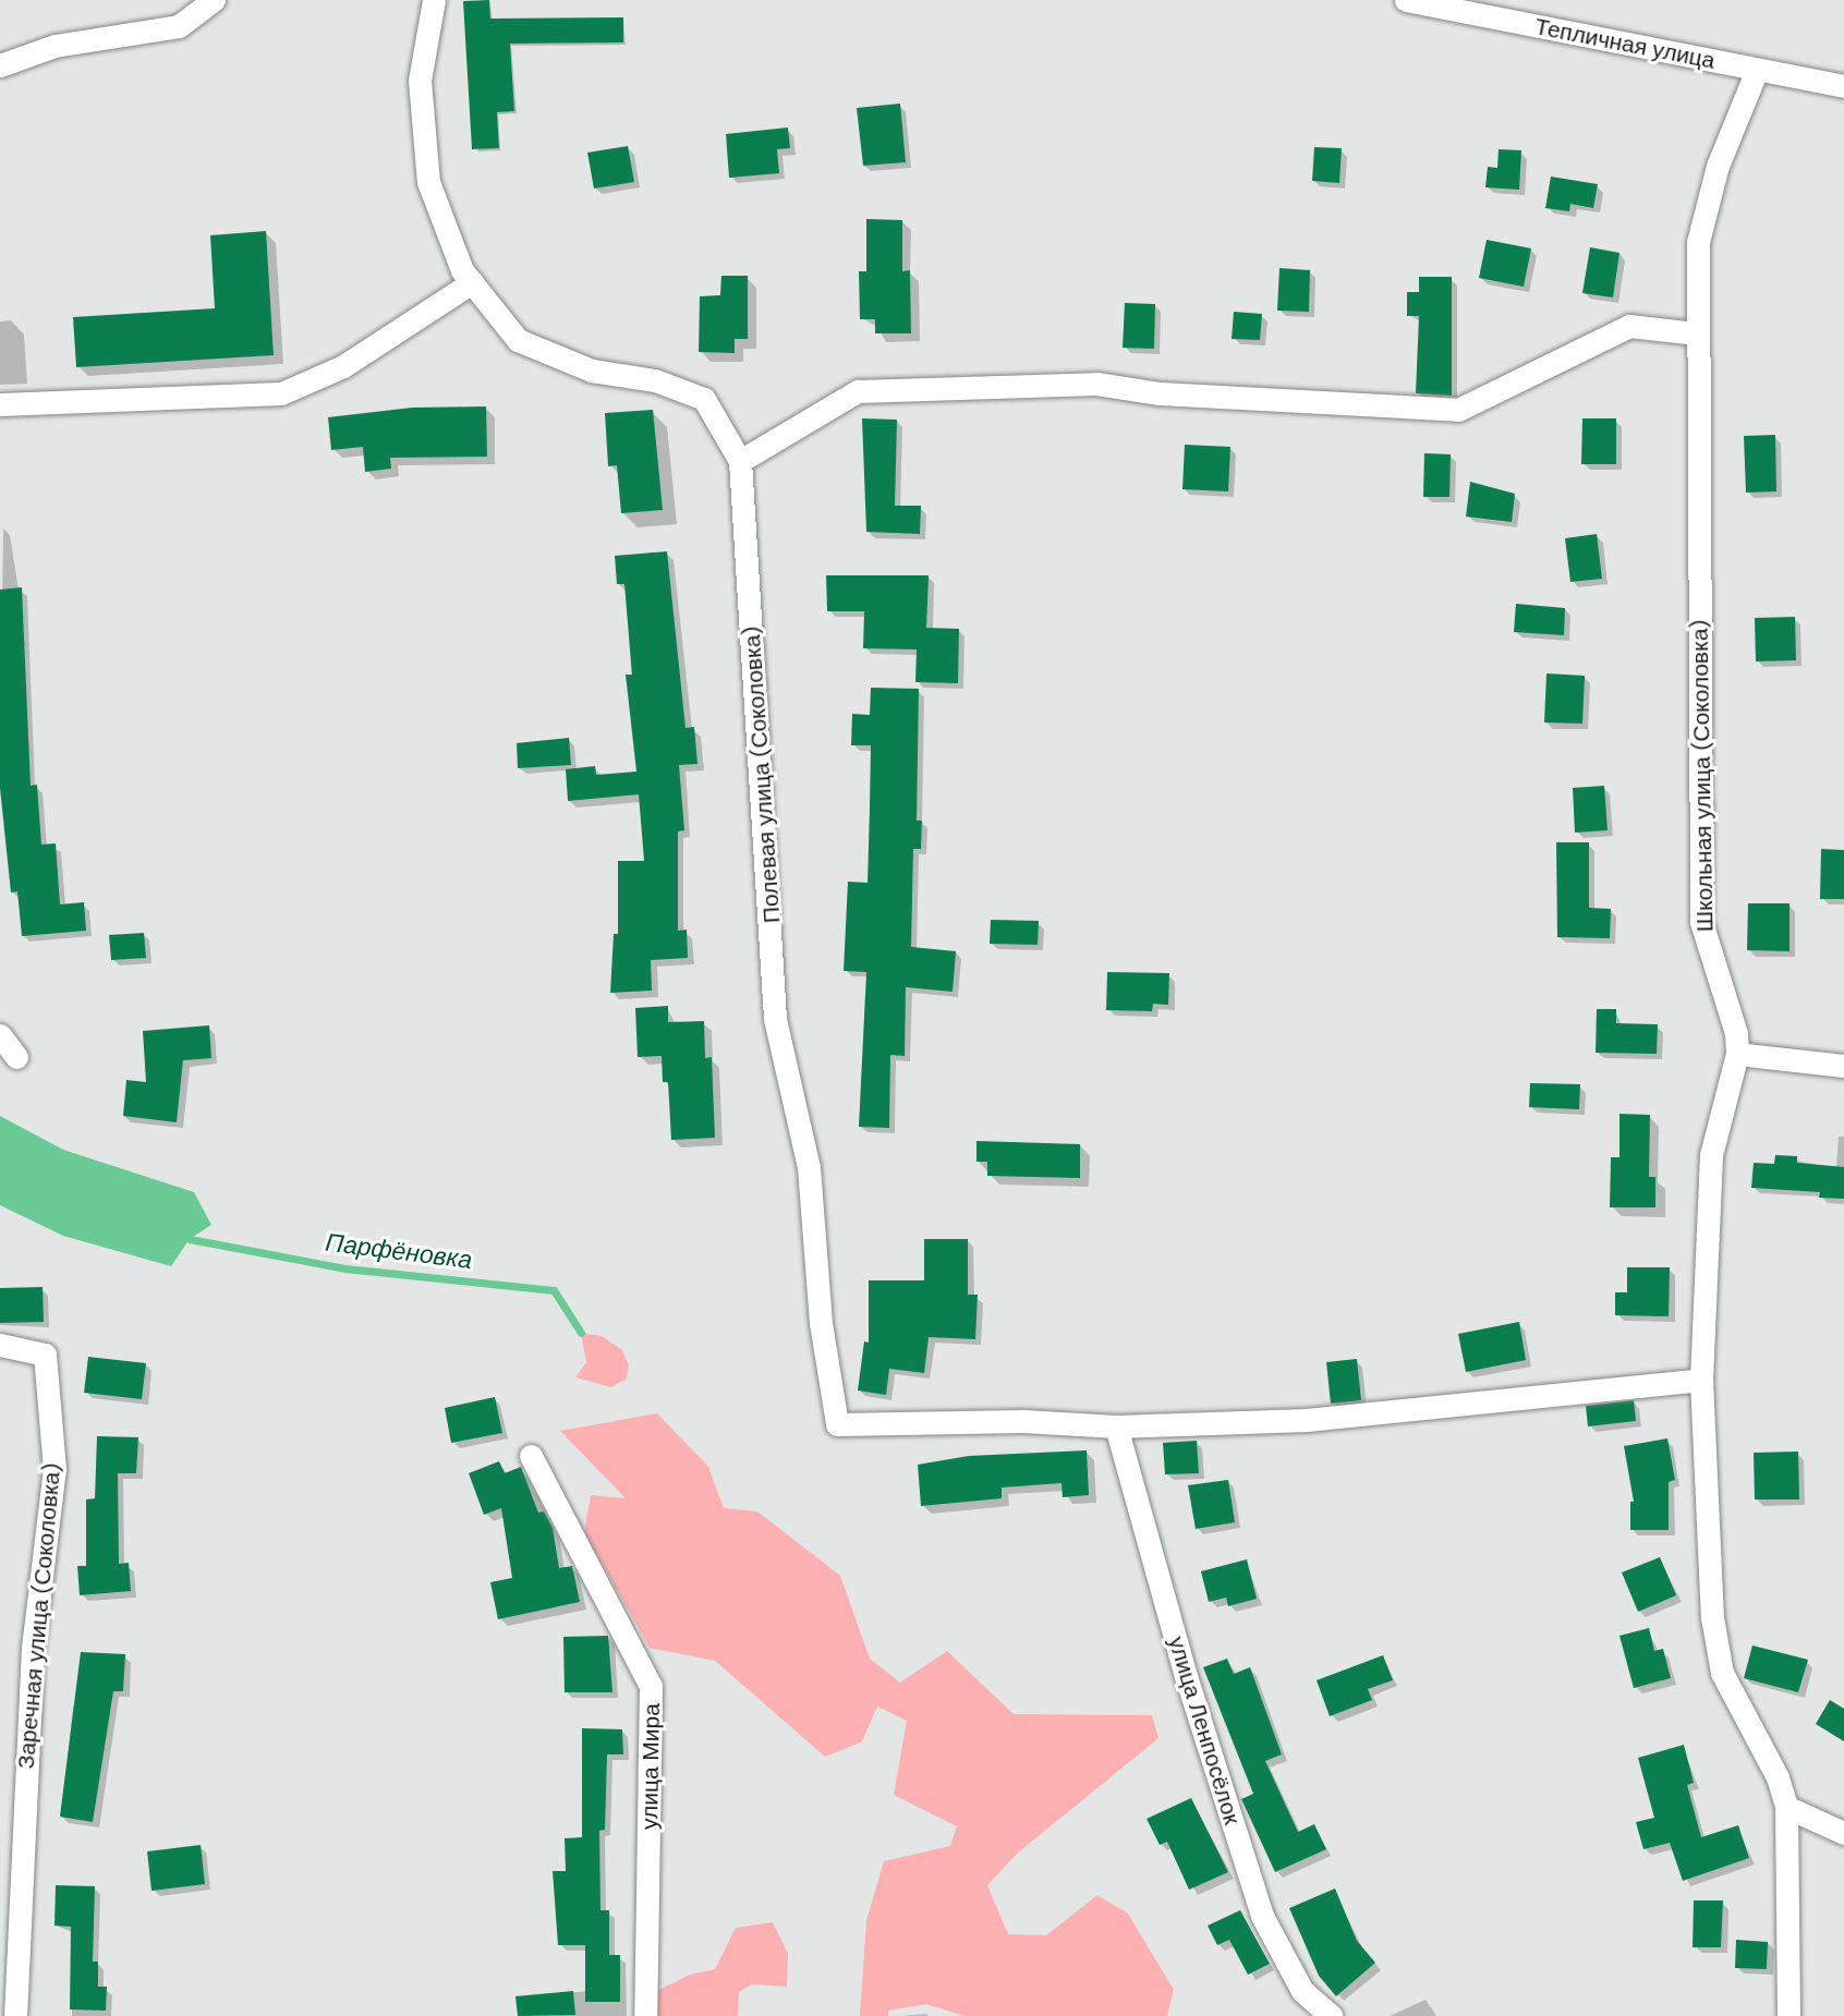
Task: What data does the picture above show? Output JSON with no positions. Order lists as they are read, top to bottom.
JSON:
{
  "streets": {
    "street": [
      "Тепличная улица",
      "Полевая улица (Соколовка)",
      "Школьная улица (Соколовка)",
      "Заречная улица (Соколовка)",
      "улица Ленпосёлок",
      "улица Мира"
    ]
  },
  "crossings": [
    ["Тепличная улица", "Школьная улица (Соколовка)"],
    ["Полевая улица (Соколовка)", "улица Ленпосёлок"]
  ],
  "water": ["Парфёновка"]
}
